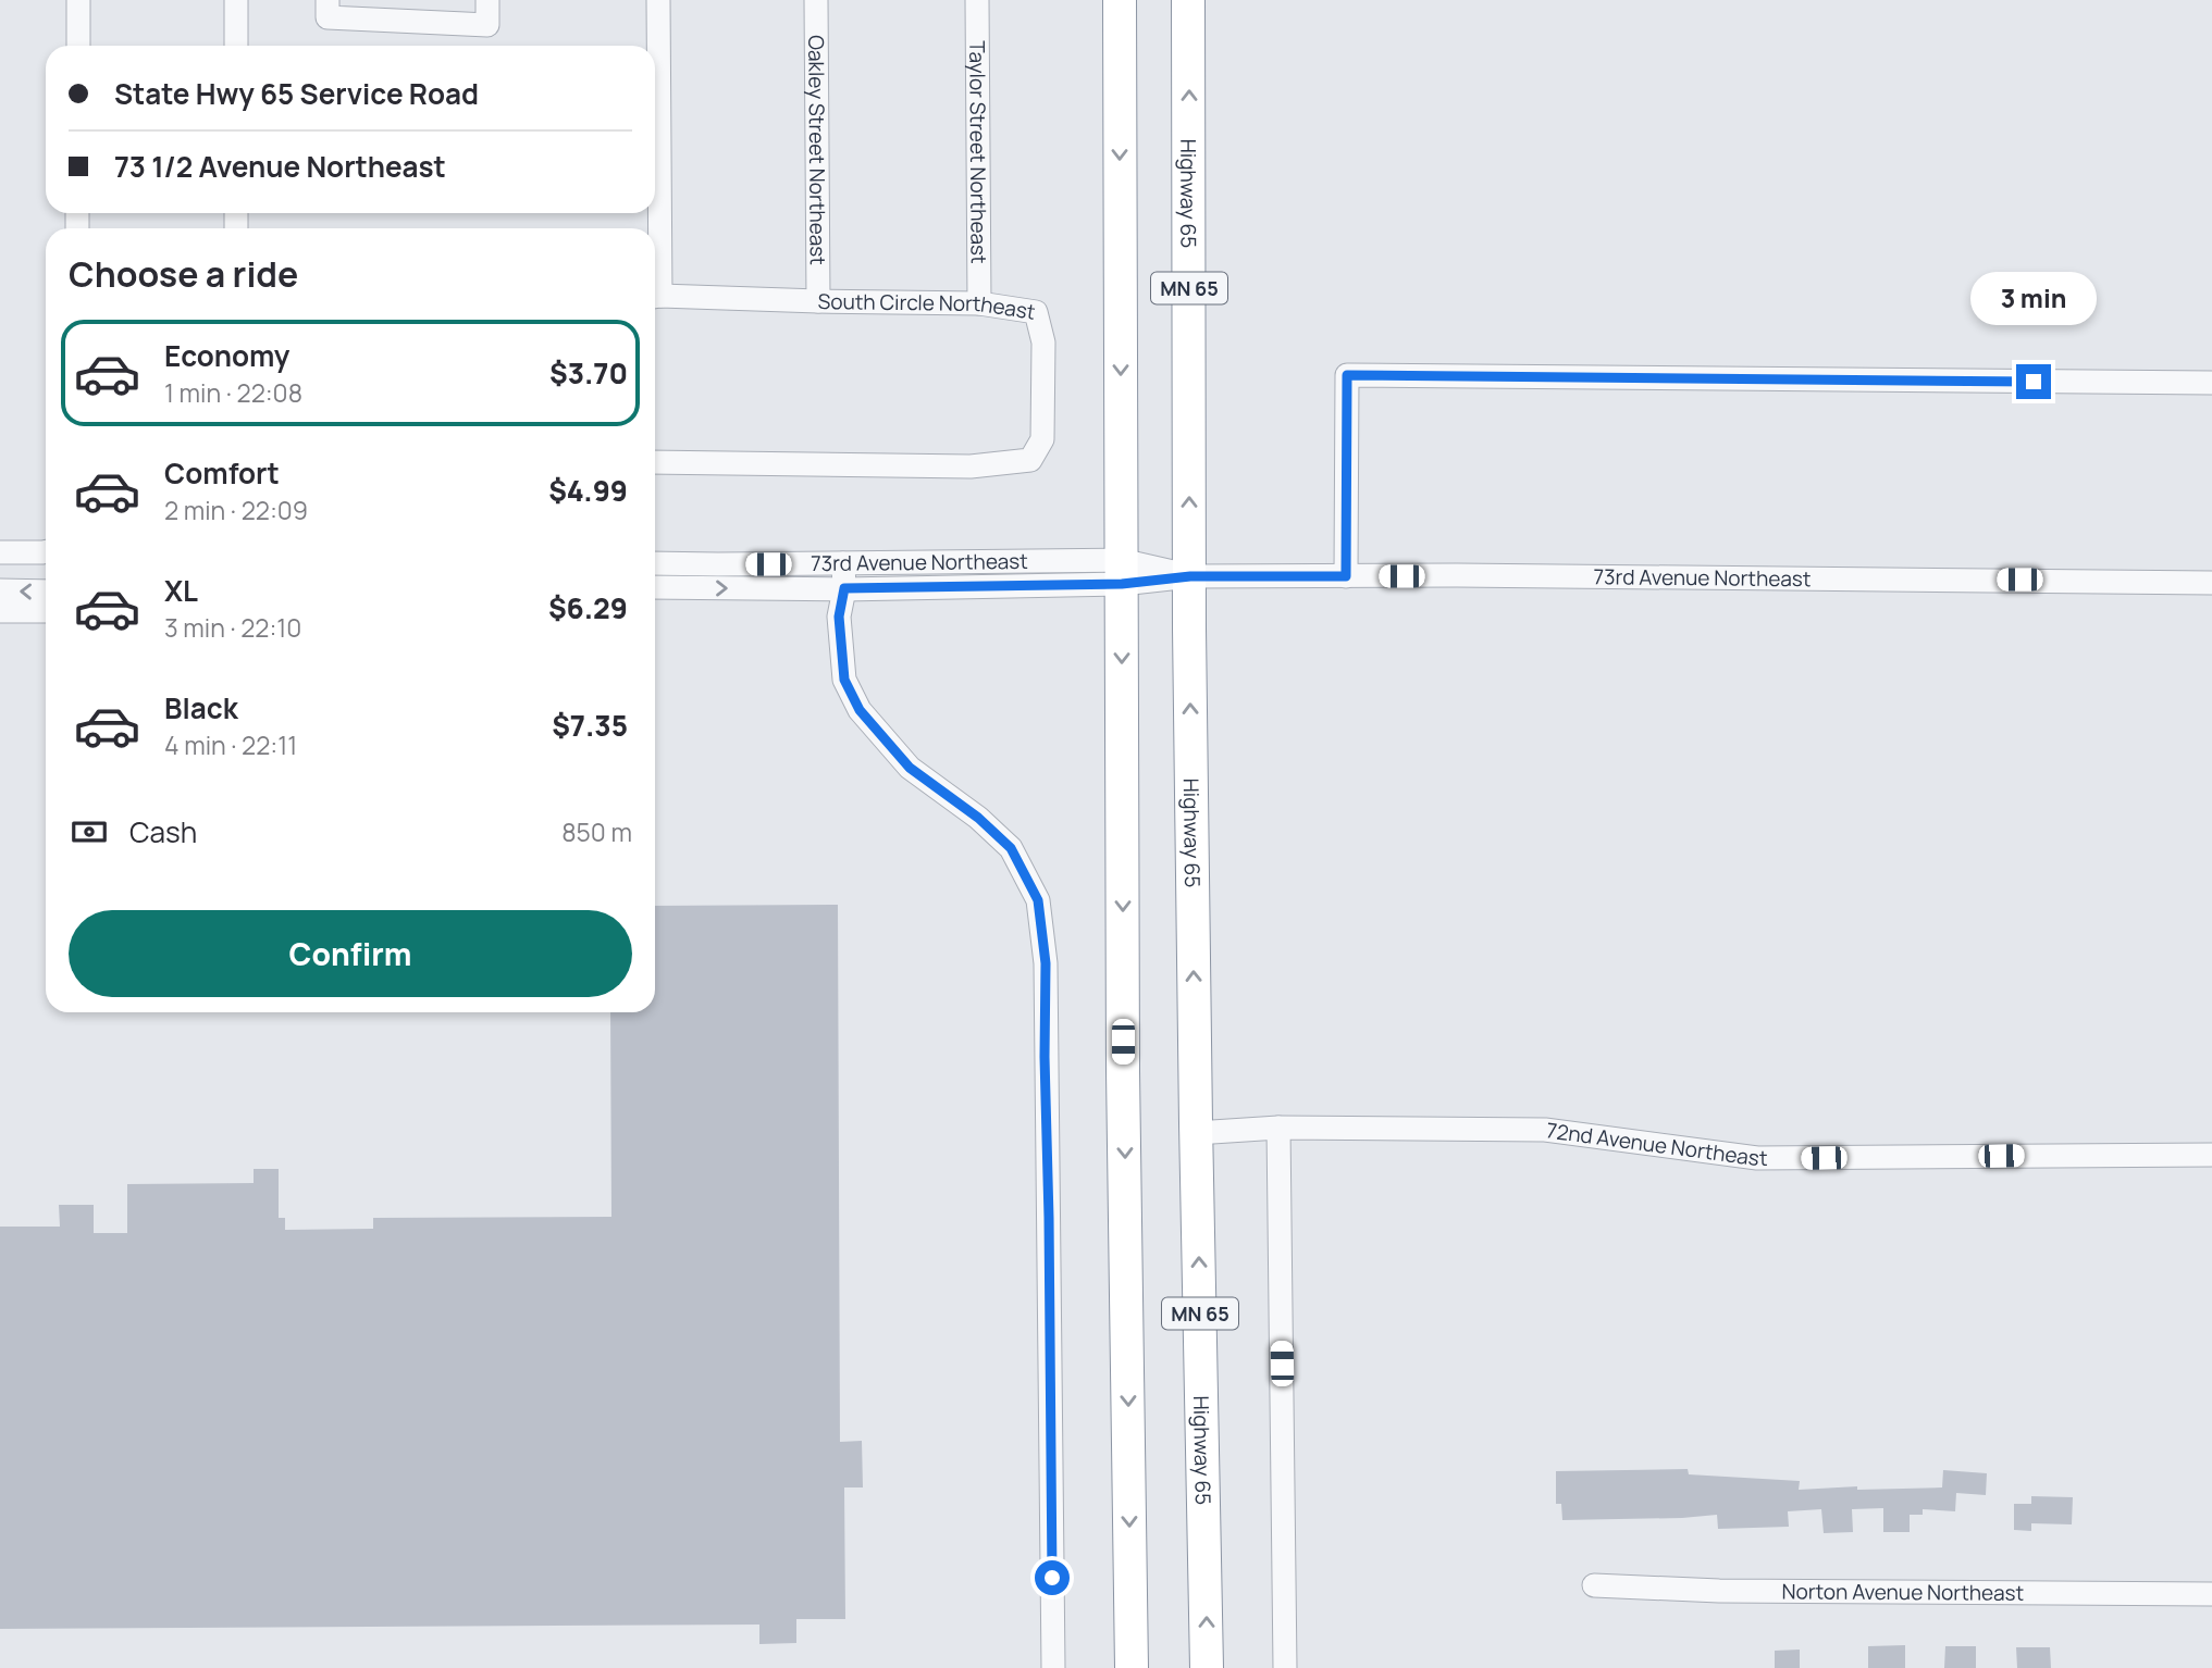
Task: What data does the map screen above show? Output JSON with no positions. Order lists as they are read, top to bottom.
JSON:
{
  "streets": {
    "highway": ["Highway 65", "MN 65"],
    "street": [
      "Oakley Street Northeast",
      "Taylor Street Northeast",
      "South Circle Northeast",
      "73rd Avenue Northeast",
      "72nd Avenue Northeast",
      "Norton Avenue Northeast"
    ]
  },
  "crossings": [
    ["Oakley Street Northeast", "South Circle Northeast"],
    ["Taylor Street Northeast", "South Circle Northeast"],
    ["Highway 65", "73rd Avenue Northeast"],
    ["Highway 65", "72nd Avenue Northeast"],
    ["MN 65", "73rd Avenue Northeast"]
  ],
  "page": {
    "banner": ["State Hwy 65 Service Road", "73 1/2 Avenue Northeast"],
    "heading": "Choose a ride",
    "bubble": "3 min",
    "list": [
      {
        "name": "Economy",
        "note": "1 min · 22:08",
        "value": "$3.70"
      },
      {
        "name": "Comfort",
        "note": "2 min · 22:09",
        "value": "$4.99"
      },
      {
        "name": "XL",
        "note": "3 min · 22:10",
        "value": "$6.29"
      },
      {
        "name": "Black",
        "note": "4 min · 22:11",
        "value": "$7.35"
      }
    ],
    "pay": ["Cash", "850 m"],
    "buttons": "Confirm"
  }
}
